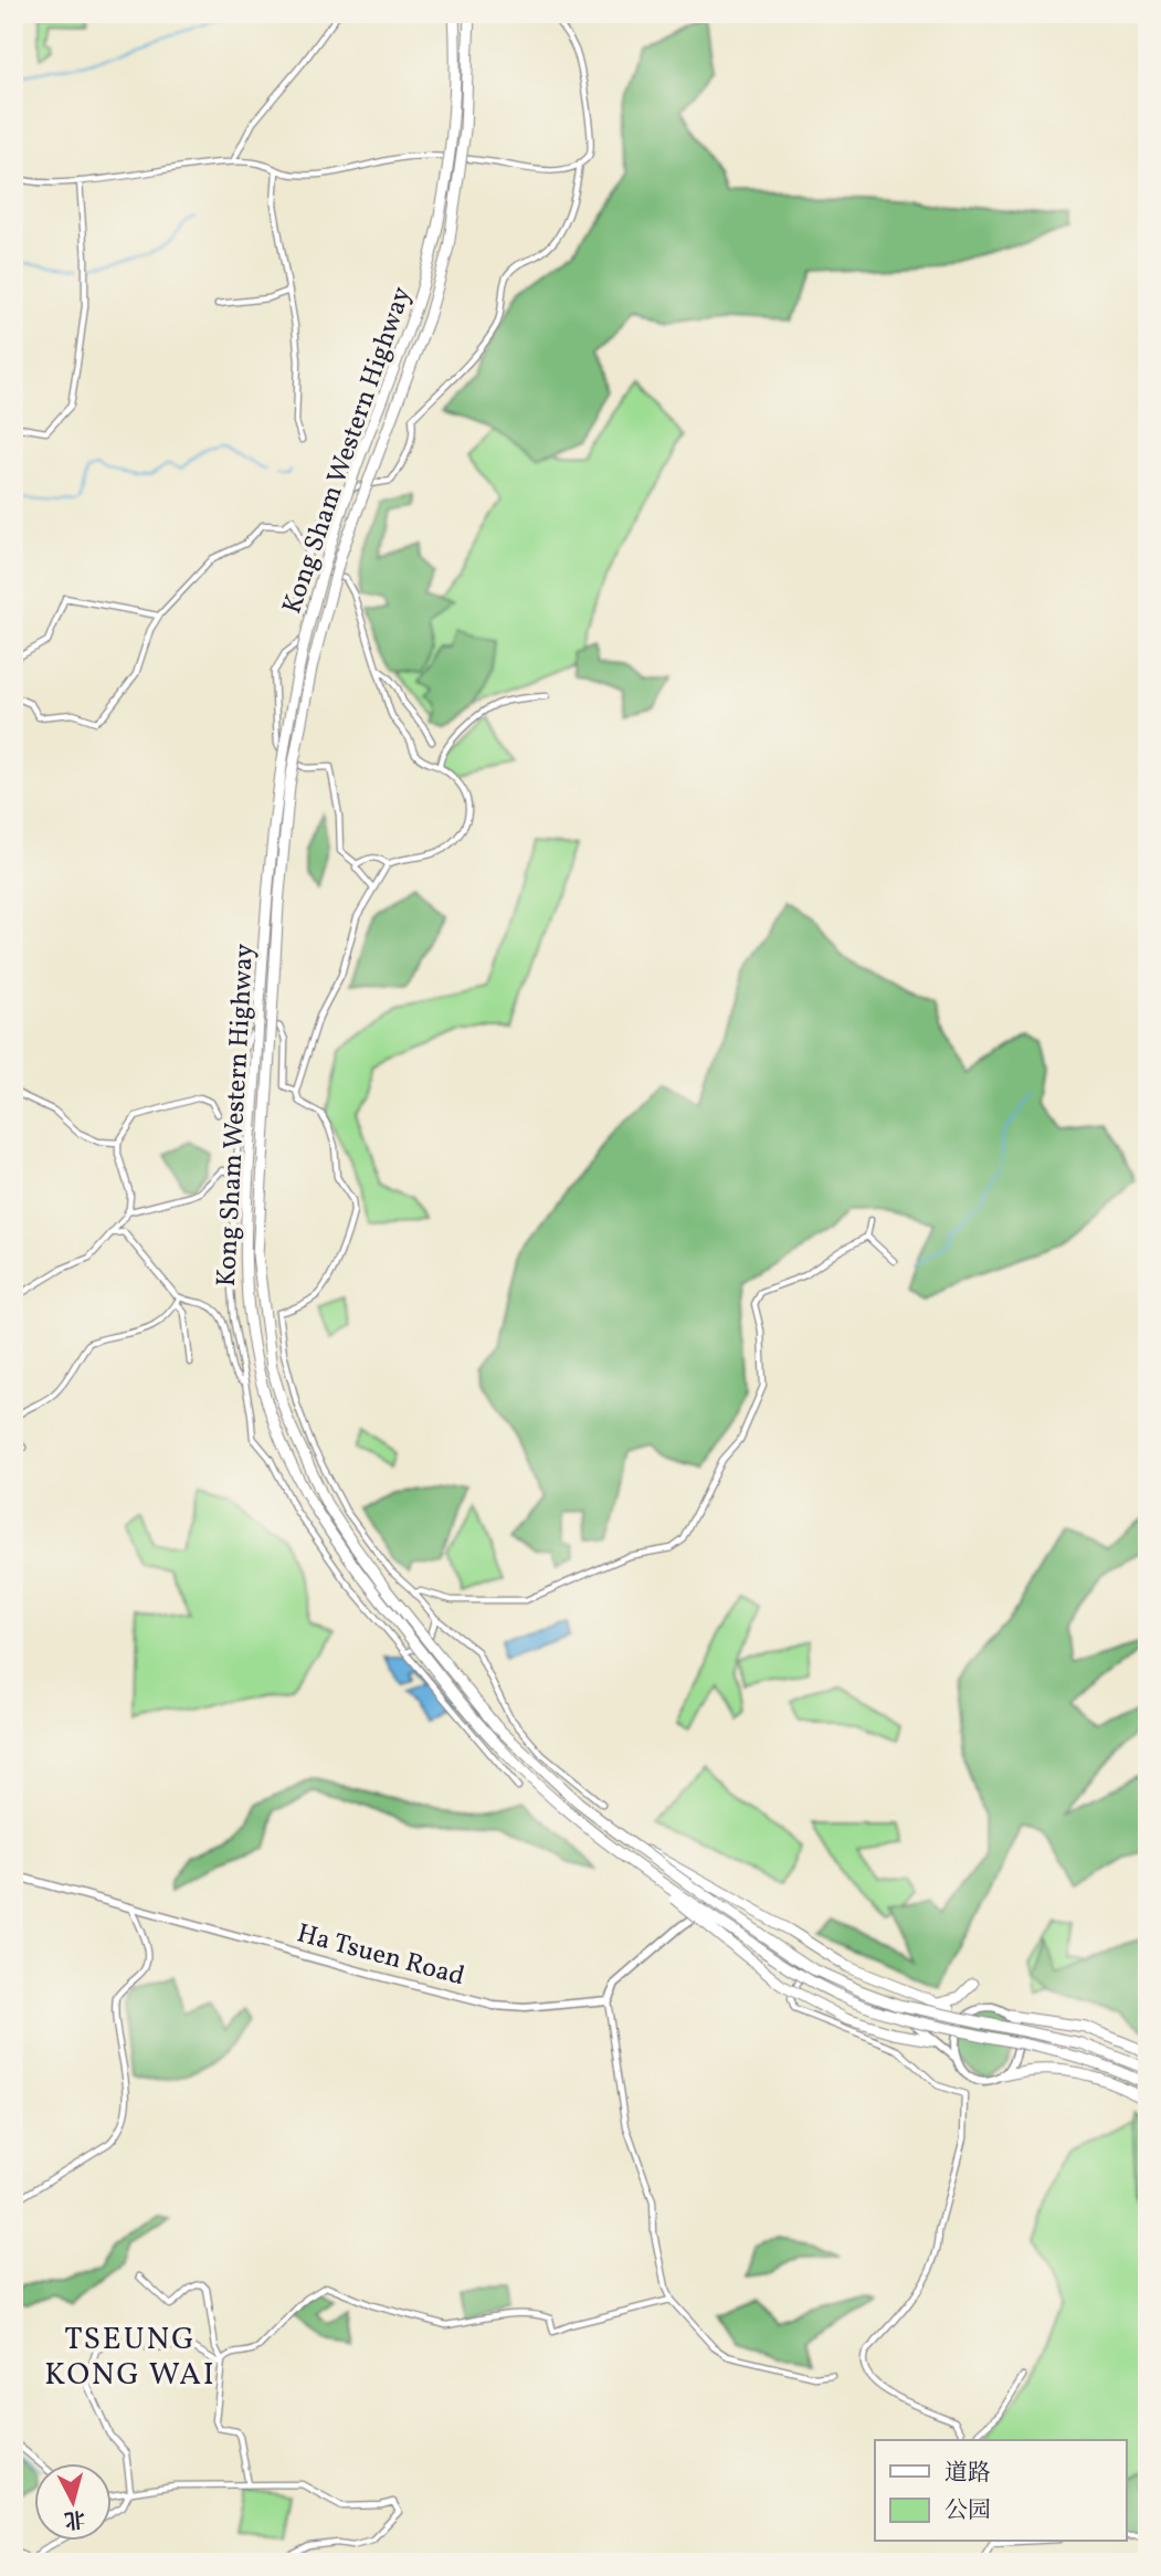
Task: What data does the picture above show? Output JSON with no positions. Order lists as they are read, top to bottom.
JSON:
{
  "streets": {
    "highway": ["Kong Sham Western Highway"],
    "street": ["Ha Tsuen Road"]
  },
  "districts": ["TSEUNG KONG WAI"],
  "legend": ["道路", "公园"],
  "north": "bottom"
}
